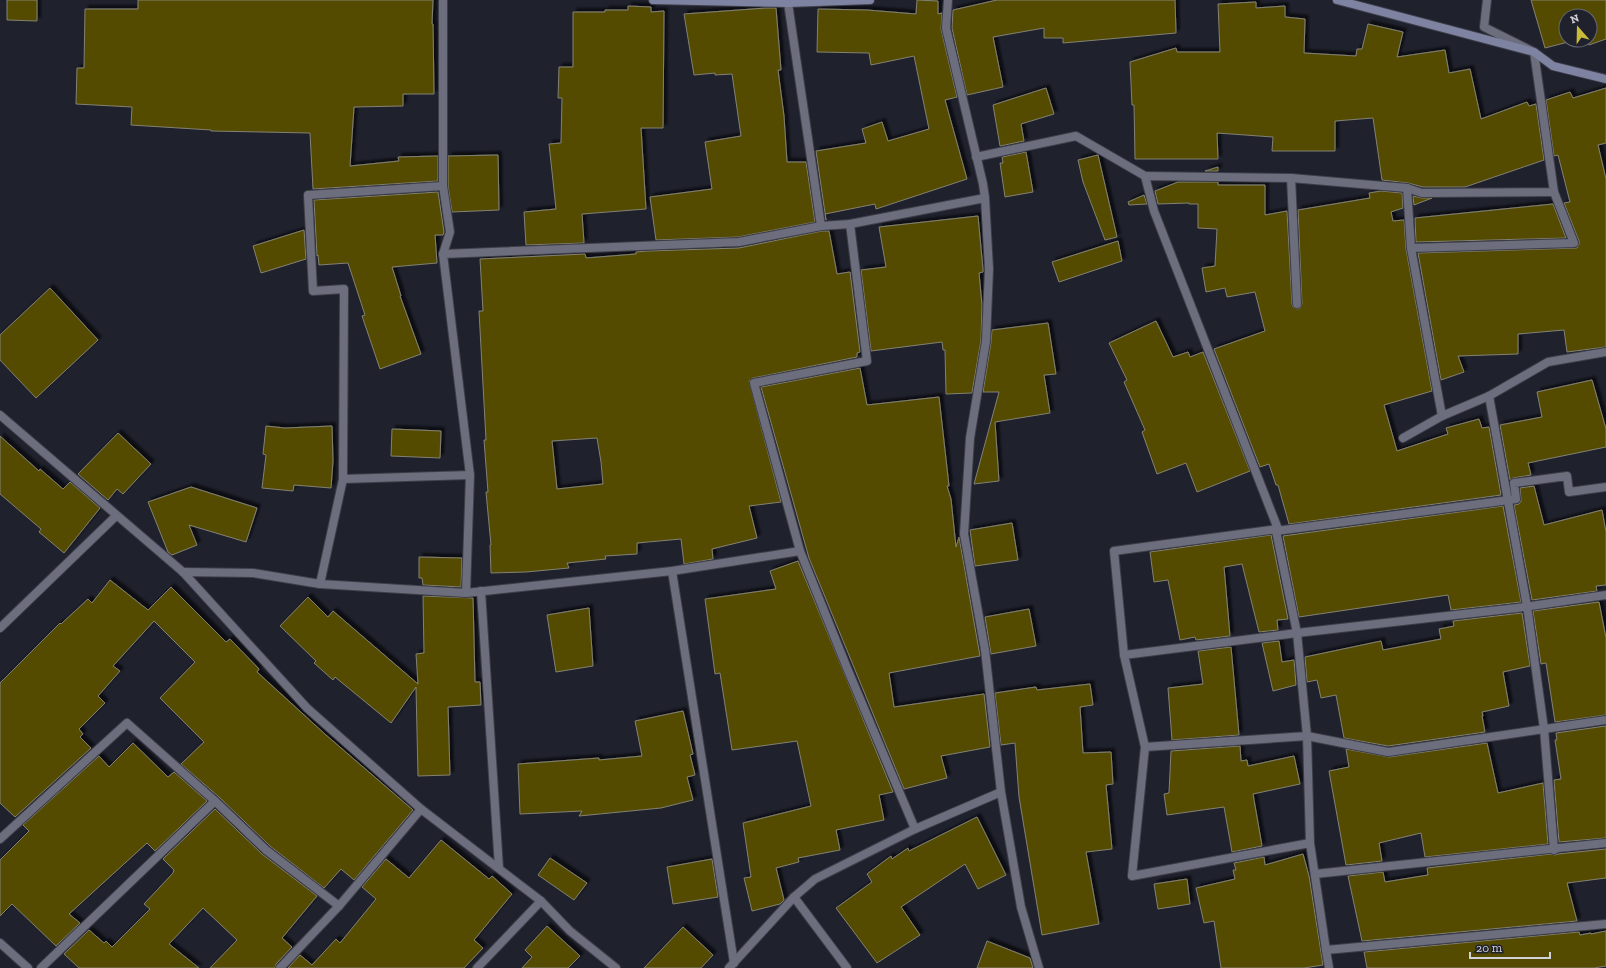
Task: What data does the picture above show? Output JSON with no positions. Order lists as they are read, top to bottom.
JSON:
{
  "scale_bar": "20 m",
  "north": "top"
}
